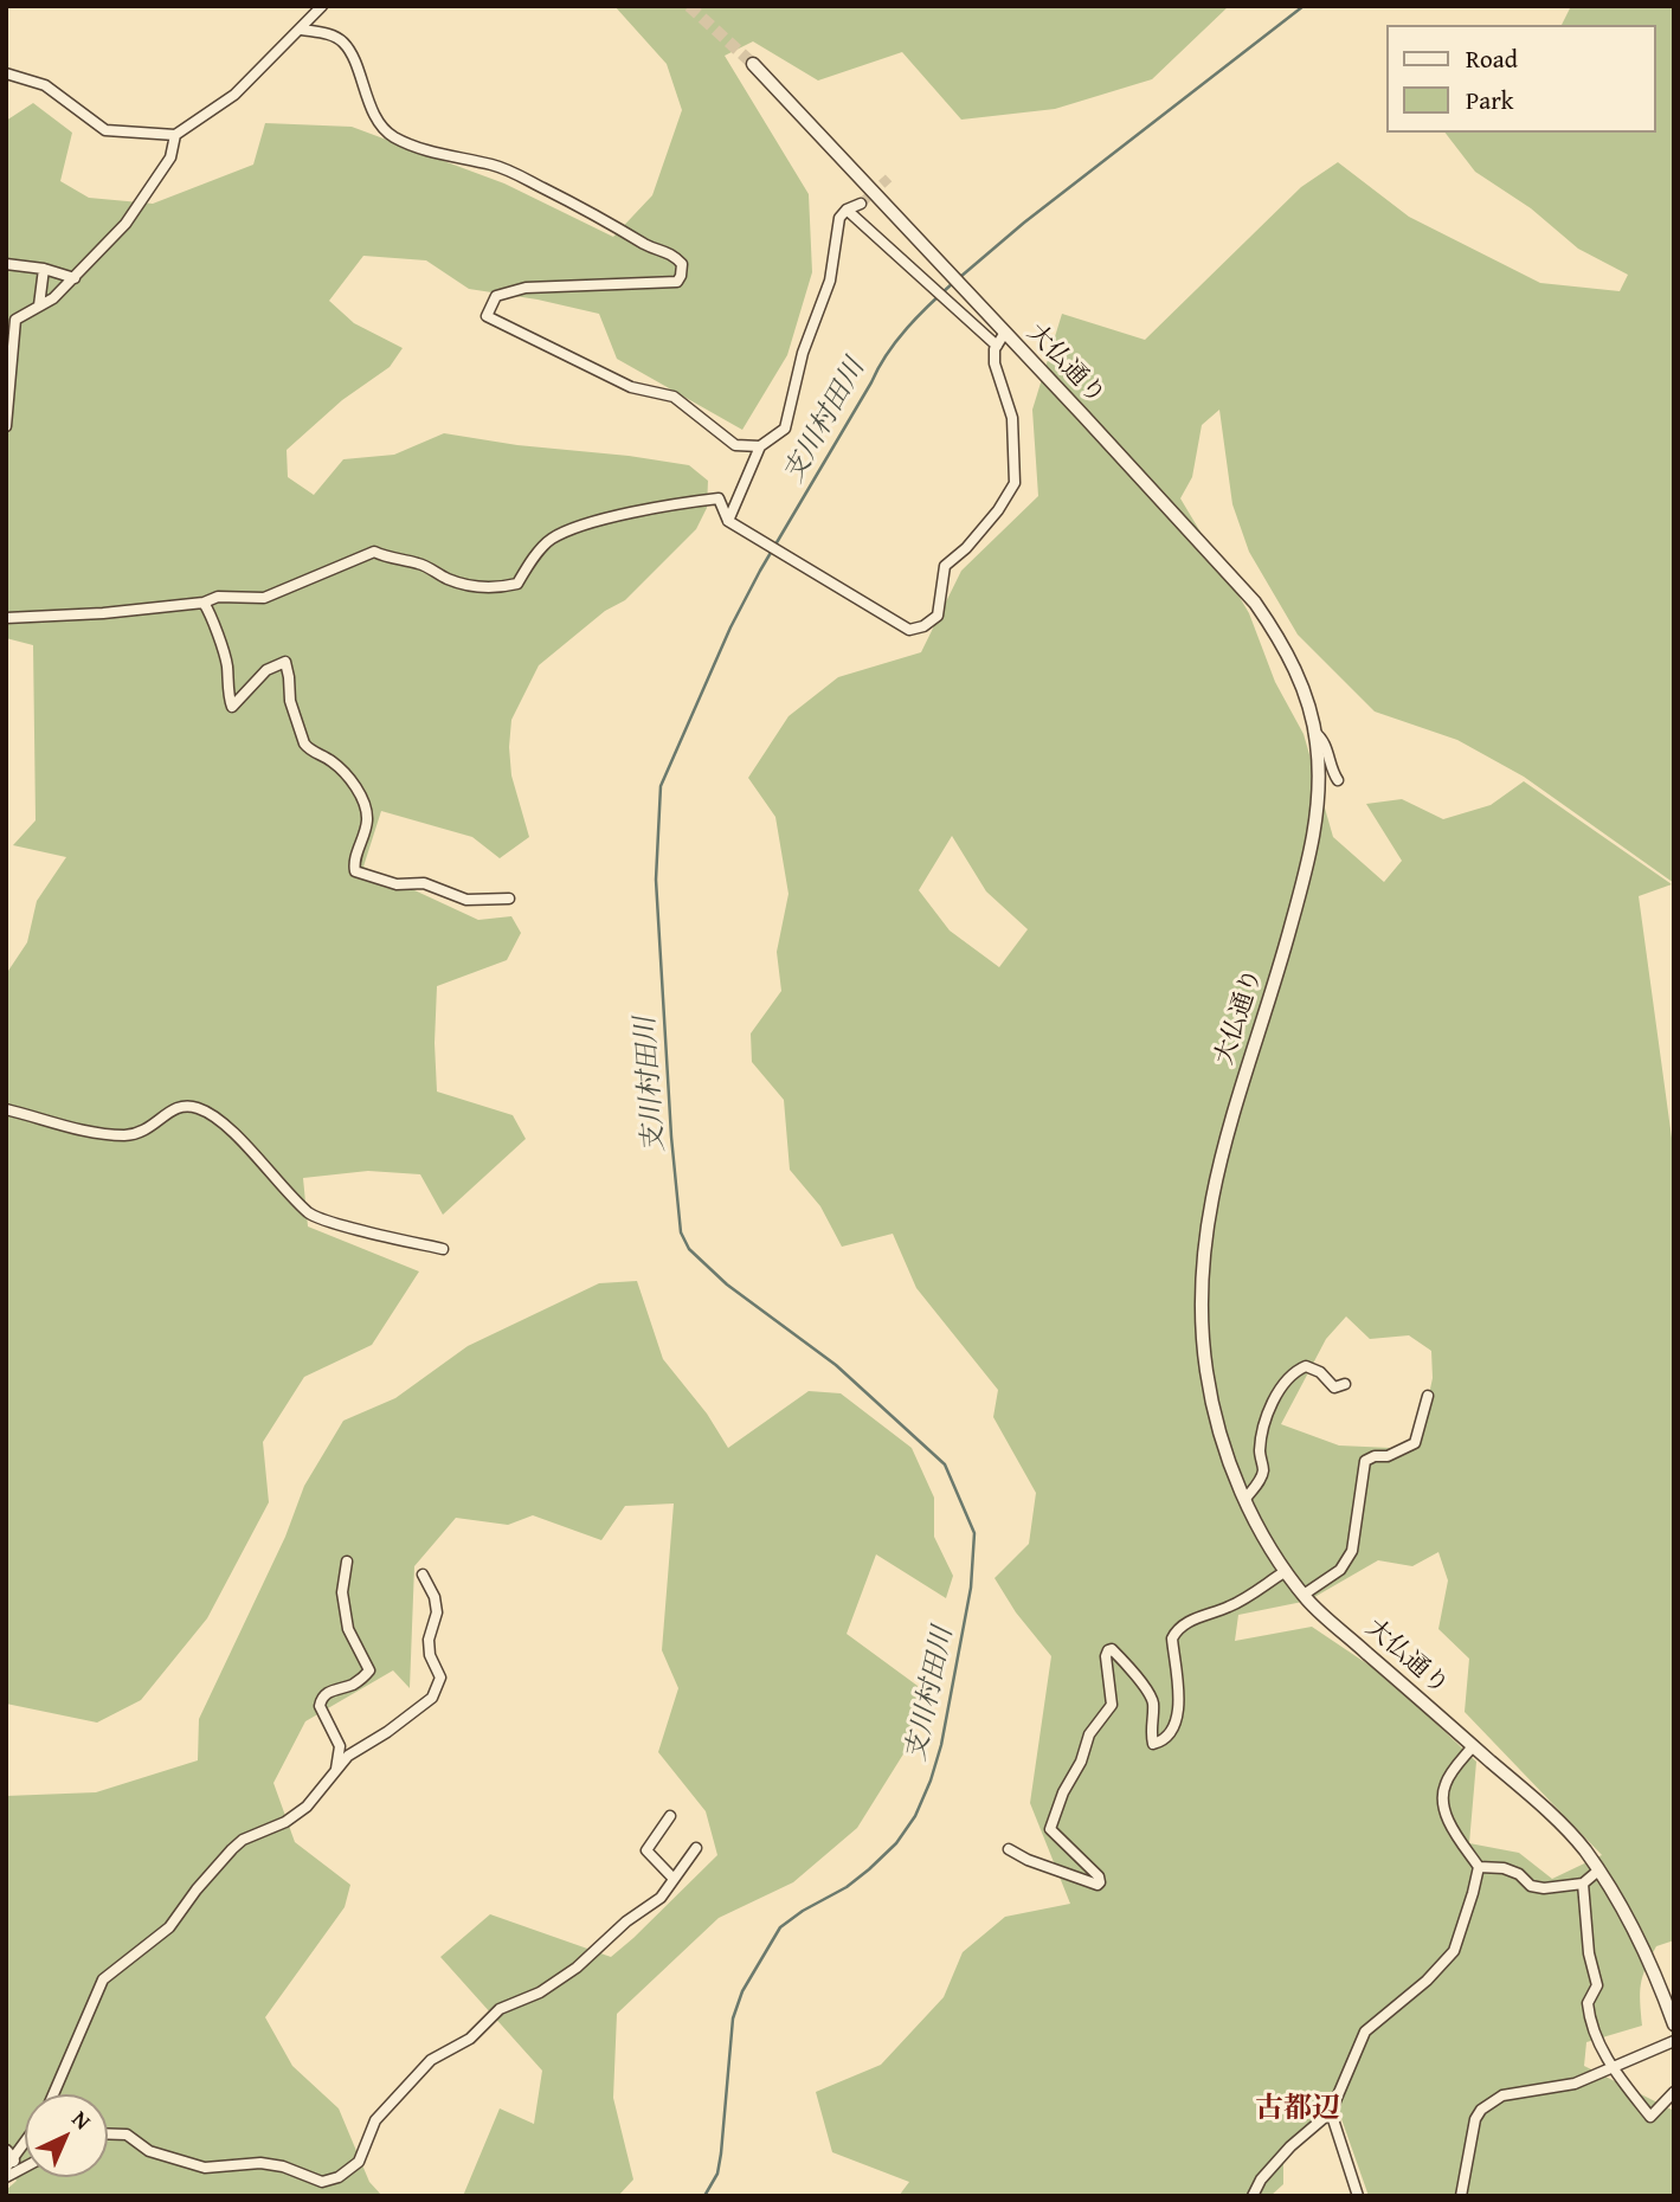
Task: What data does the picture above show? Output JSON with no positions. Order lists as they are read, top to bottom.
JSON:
{
  "streets": {
    "street": ["大仏通り"]
  },
  "districts": ["古都辺"],
  "water": ["支川村田川"],
  "legend": ["Road", "Park"],
  "north": "top right"
}
